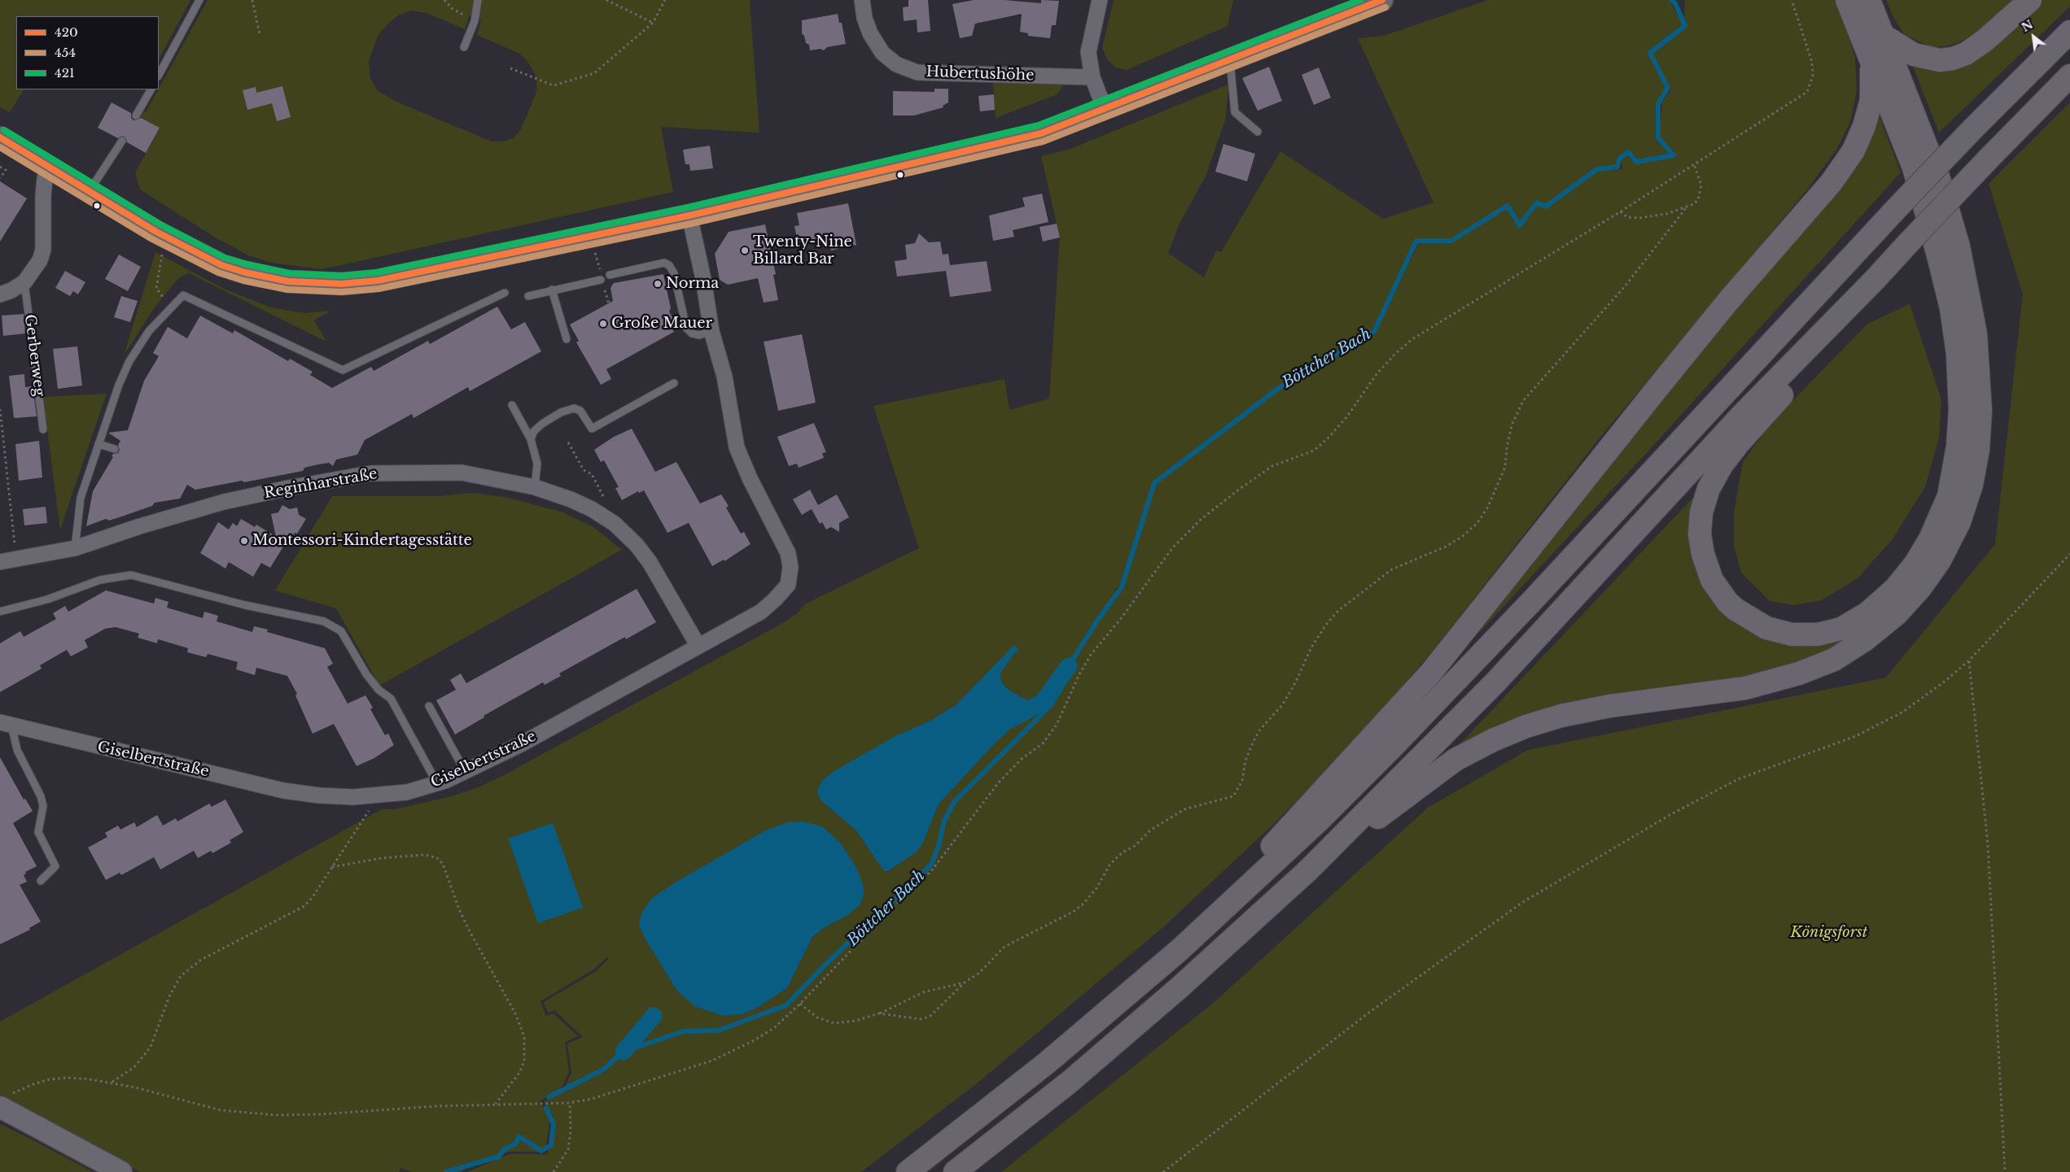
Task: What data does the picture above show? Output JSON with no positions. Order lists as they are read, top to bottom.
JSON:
{
  "streets": {
    "street": ["Hubertushöhe", "Reginharstraße", "Giselbertstraße"],
    "lane": ["Gerberweg"]
  },
  "crossings": [
    ["Reginharstraße", "Giselbertstraße"]
  ],
  "water": ["Böttcher Bach"],
  "parks": ["Königsforst"],
  "places": [
    "Twenty-Nine Billard Bar",
    "Norma",
    "Große Mauer",
    "Montessori-Kindertagesstätte"
  ],
  "lines": ["transit line 420", "transit line 421", "transit line 454"],
  "legend": ["420", "454", "421"],
  "north": "top left"
}
